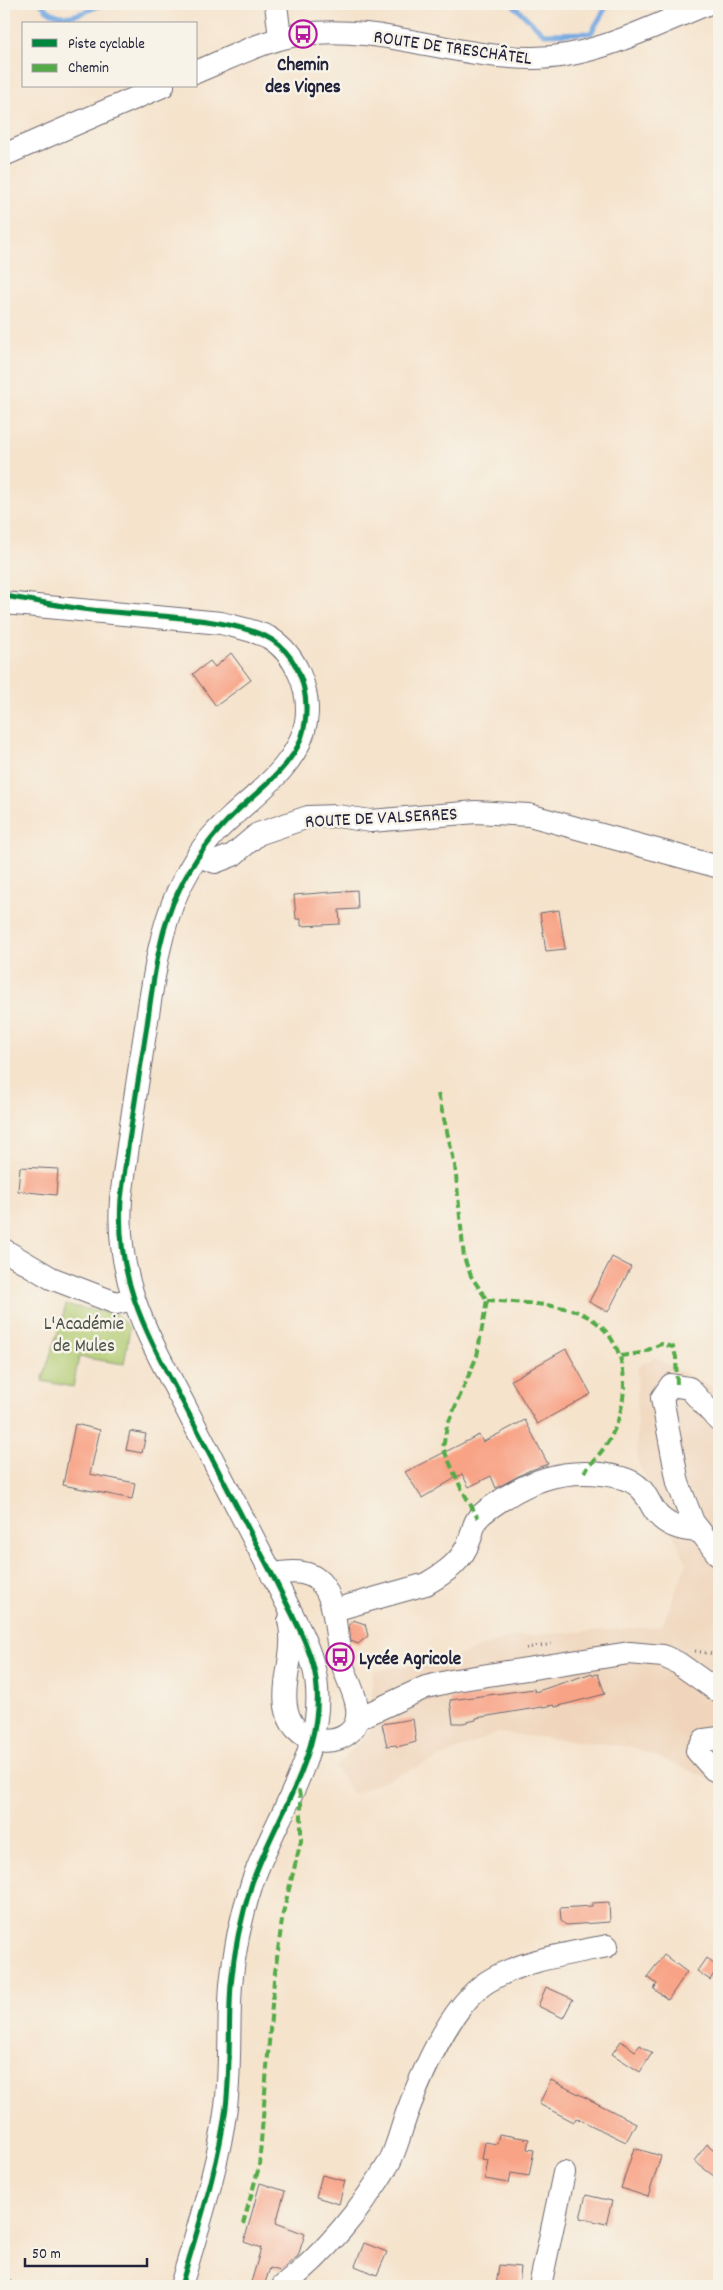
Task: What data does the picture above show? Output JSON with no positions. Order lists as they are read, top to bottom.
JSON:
{
  "streets": {
    "street": ["ROUTE DE TRESCHÂTEL", "ROUTE DE VALSERRES"]
  },
  "parks": ["L'Académie de Mules"],
  "places": {
    "bus stop": ["Chemin des Vignes", "Lycée Agricole"]
  },
  "legend": ["Piste cyclable", "Chemin"],
  "scale_bar": "50 m"
}
